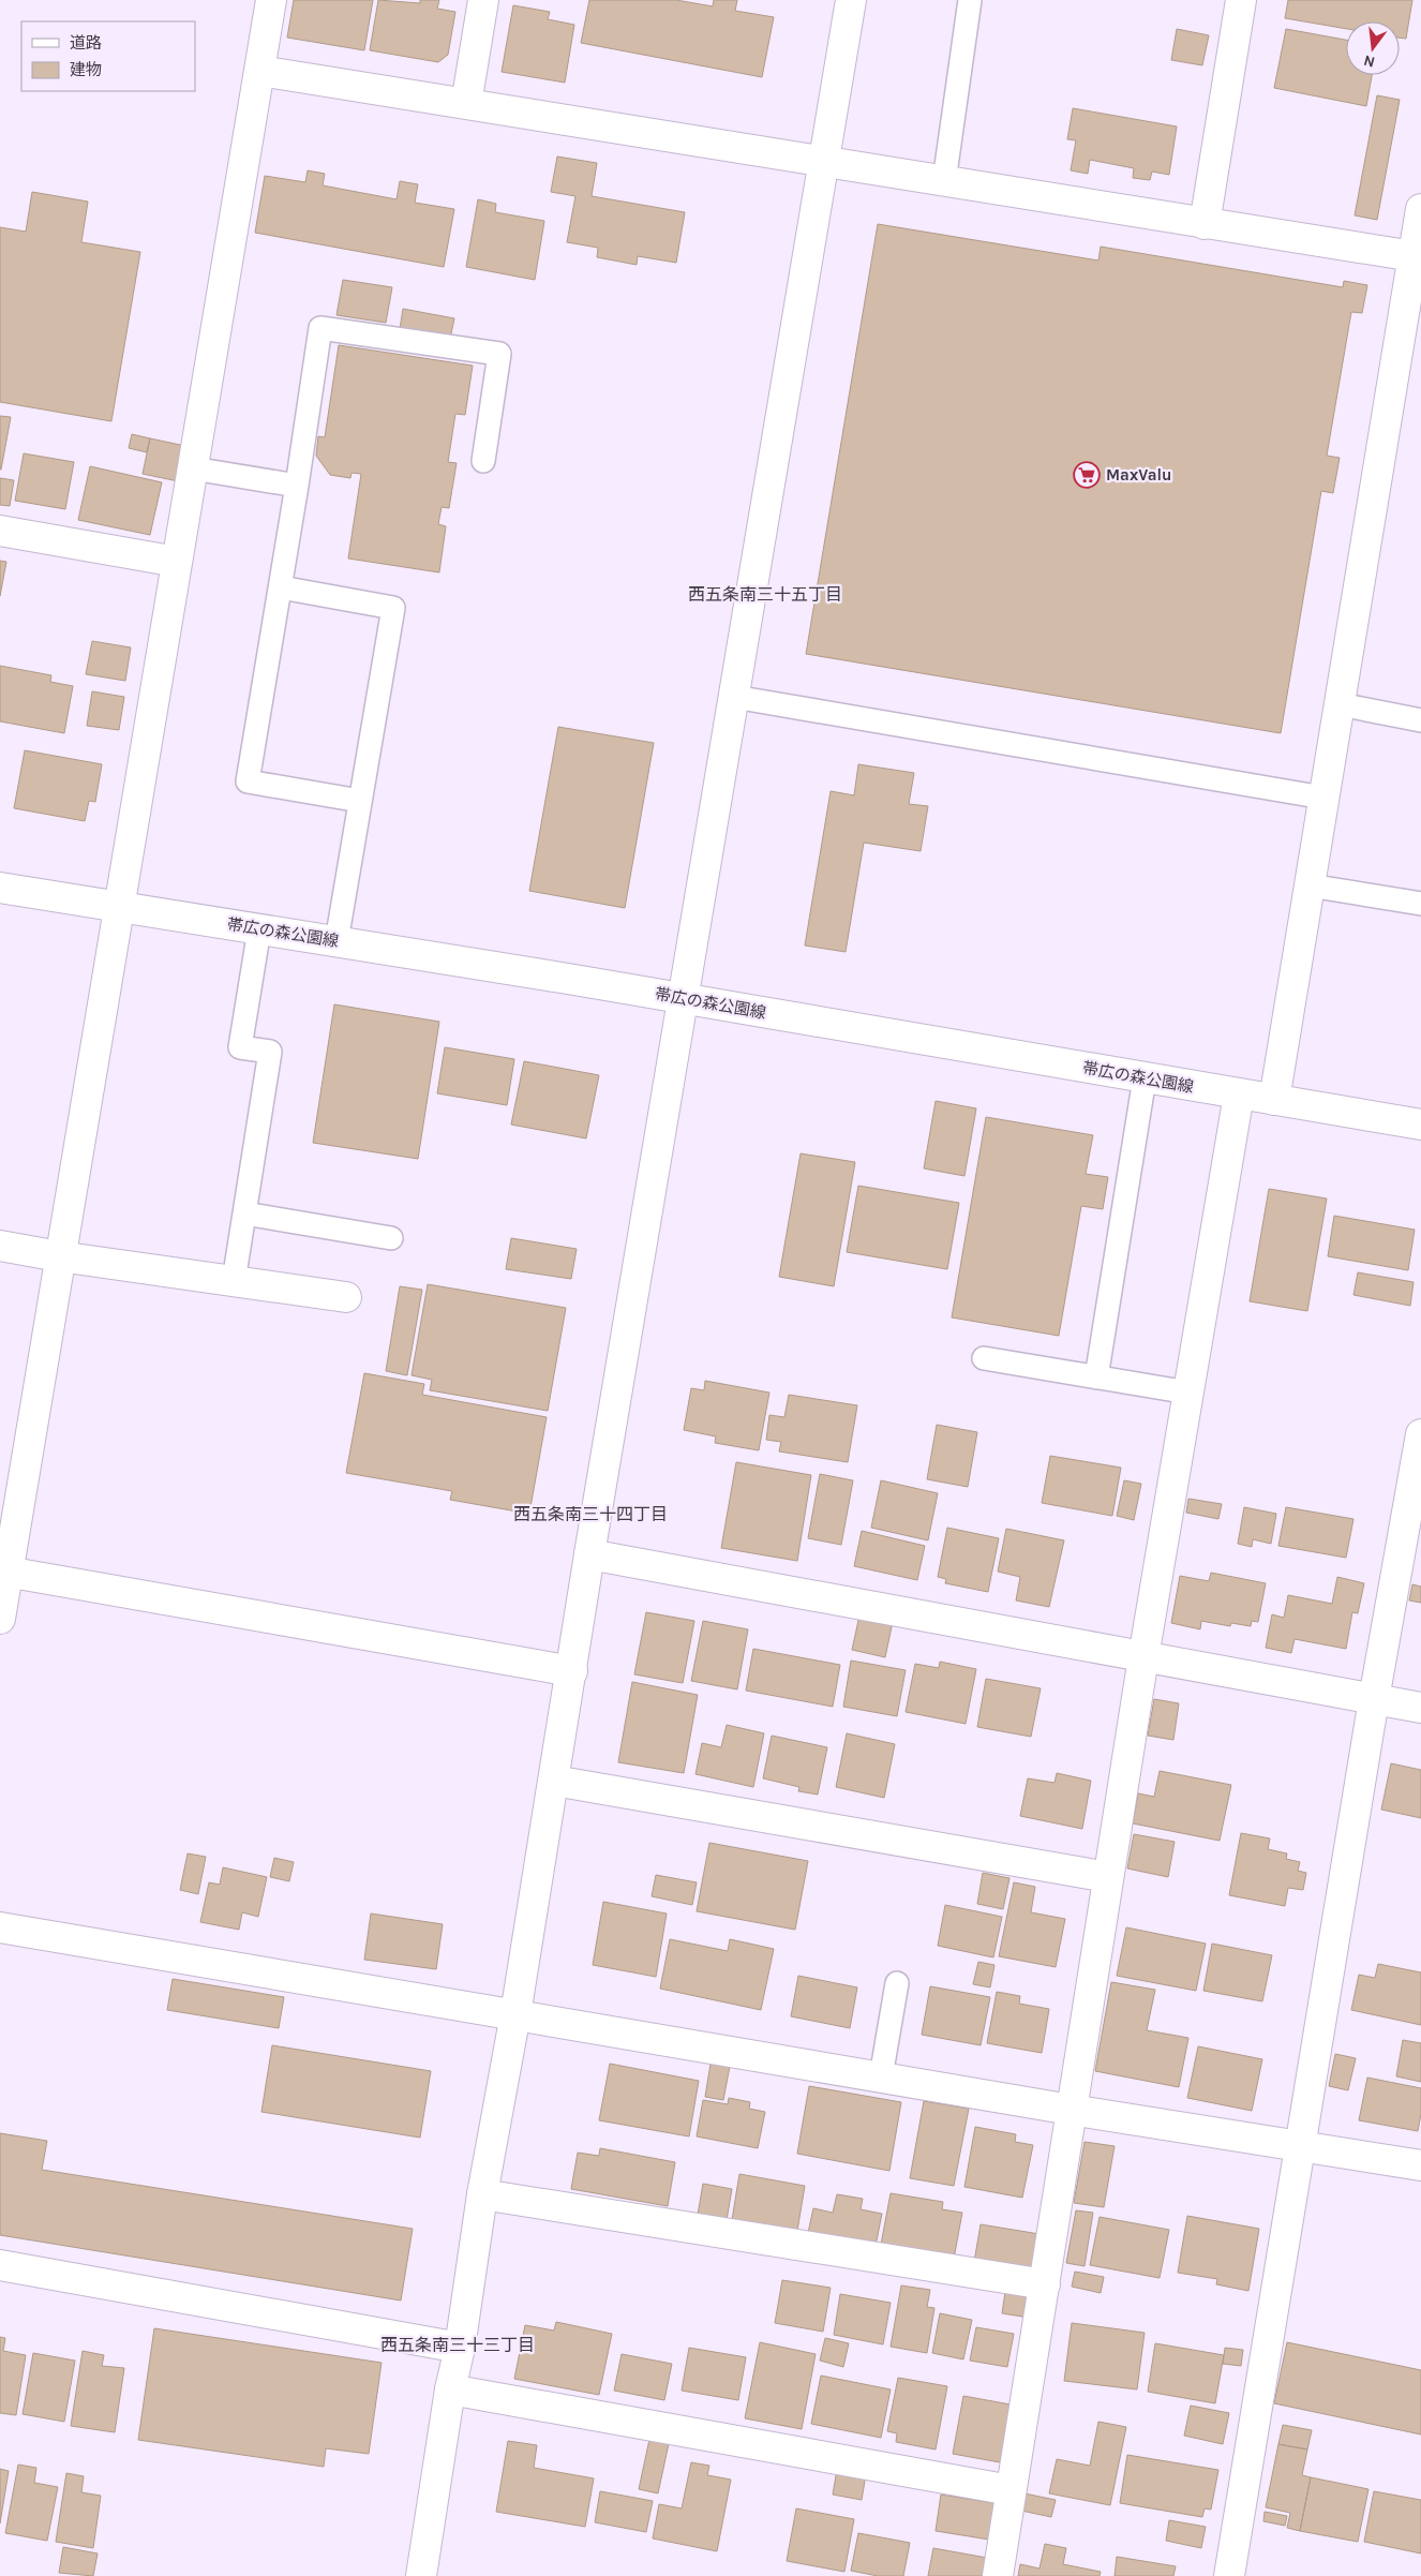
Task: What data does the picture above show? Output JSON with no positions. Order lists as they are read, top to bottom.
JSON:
{
  "streets": {
    "street": ["帯広の森公園線"]
  },
  "districts": ["西五条南三十五丁目", "西五条南三十四丁目", "西五条南三十三丁目"],
  "places": {
    "supermarket": ["MaxValu"]
  },
  "legend": ["道路", "建物"],
  "north": "bottom"
}
